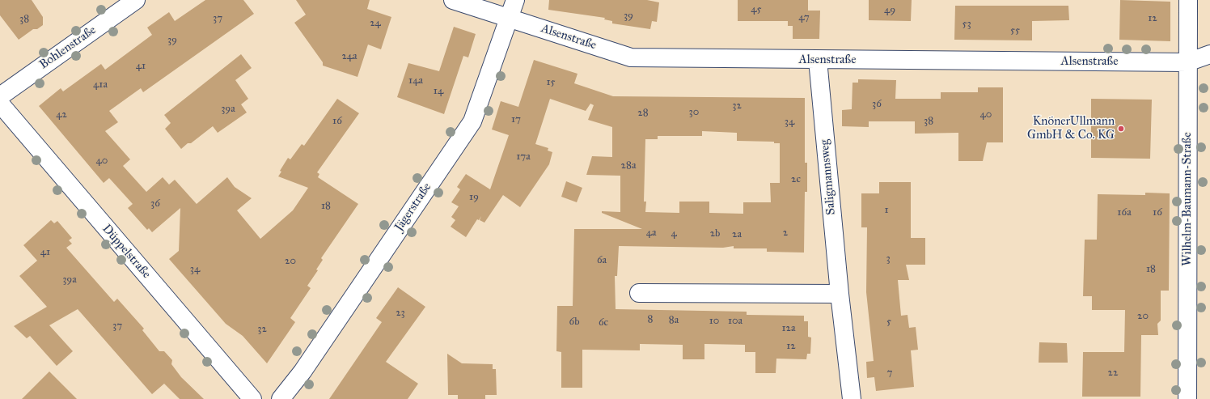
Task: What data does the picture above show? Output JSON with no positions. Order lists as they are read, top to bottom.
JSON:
{
  "streets": {
    "street": [
      "Alsenstraße",
      "Bohlenstraße",
      "Saligmannsweg",
      "Wilhelm-Baumann-Straße",
      "Jägerstraße",
      "Düppelstraße"
    ]
  },
  "crossings": [
    ["Alsenstraße", "Saligmannsweg"],
    ["Alsenstraße", "Wilhelm-Baumann-Straße"],
    ["Alsenstraße", "Jägerstraße"]
  ],
  "places": ["KnönerUllmann GmbH & Co. KG"],
  "house_numbers": [
    "45",
    "49",
    "39",
    "47",
    "37",
    "12",
    "38",
    "24",
    "53",
    "55",
    "39",
    "24a",
    "41",
    "14a",
    "15",
    "41a",
    "14",
    "36",
    "32",
    "39a",
    "30",
    "28",
    "42",
    "40",
    "17",
    "16",
    "38",
    "34",
    "17a",
    "40",
    "28a",
    "2c",
    "19",
    "36",
    "18",
    "1",
    "16a",
    "16",
    "4a",
    "2",
    "4",
    "2b",
    "2a",
    "41",
    "3",
    "6a",
    "20",
    "34",
    "18",
    "39a",
    "23",
    "20",
    "8",
    "8a",
    "10",
    "10a",
    "6b",
    "5",
    "6c",
    "37",
    "12a",
    "32",
    "12",
    "7",
    "22"
  ]
}
